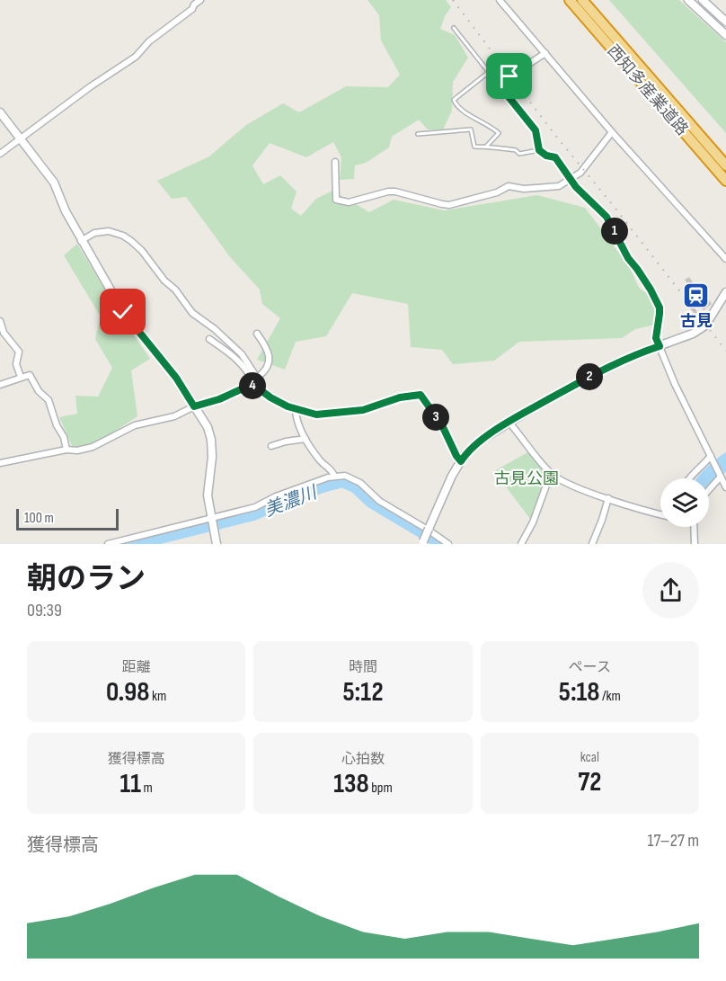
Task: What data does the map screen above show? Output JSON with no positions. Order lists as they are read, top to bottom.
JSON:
{
  "streets": {
    "highway": ["西知多産業道路"]
  },
  "water": ["美濃川"],
  "parks": ["古見公園"],
  "places": {
    "station": ["古見"]
  },
  "scale_bar": "100 m",
  "page": {
    "pins": [
      "1",
      "2",
      "4",
      "3"
    ],
    "scale": "100 m",
    "heading": ["朝のラン", "09:39"],
    "stats": [
      ["距離", "0.98 km"],
      ["時間", "5:12"],
      ["ペース", "5:18 /km"],
      ["獲得標高", "11 m"],
      ["心拍数", "138 bpm"],
      ["kcal", "72"]
    ],
    "chart": ["獲得標高", "17–27 m"]
  }
}
